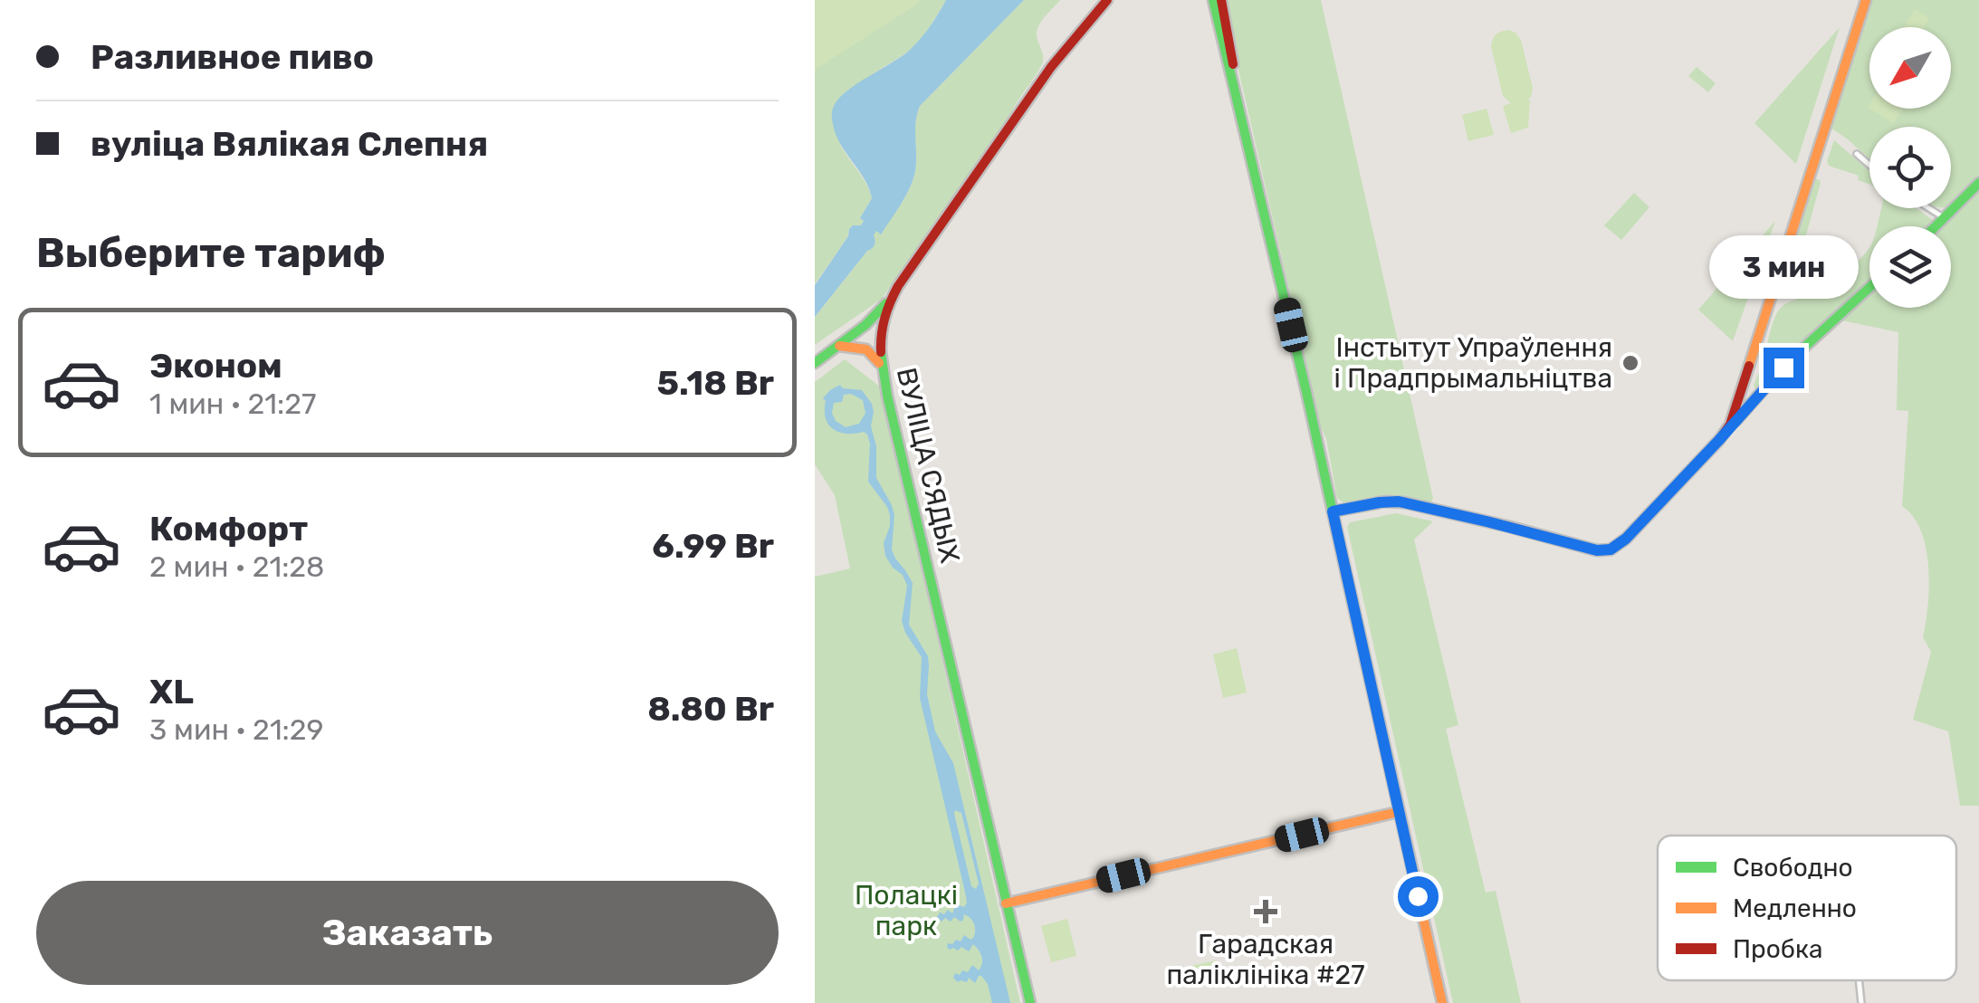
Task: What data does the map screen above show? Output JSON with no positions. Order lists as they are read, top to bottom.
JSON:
{
  "streets": {
    "street": ["ВУЛІЦА СЯДЫХ"]
  },
  "parks": ["Полацкі парк"],
  "places": {
    "other": ["Інстытут Упраўлення і Прадпрымальніцтва"],
    "health": ["Гарадская паліклініка #27"]
  },
  "legend": ["Свободно", "Медленно", "Пробка"],
  "north": "bottom left",
  "page": {
    "banner": ["Разливное пиво", "вуліца Вялікая Слепня"],
    "heading": "Выберите тариф",
    "bubble": "3 мин",
    "list": [
      {
        "name": "Эконом",
        "note": "1 мин · 21:27",
        "value": "5.18 Br"
      },
      {
        "name": "Комфорт",
        "note": "2 мин · 21:28",
        "value": "6.99 Br"
      },
      {
        "name": "XL",
        "note": "3 мин · 21:29",
        "value": "8.80 Br"
      }
    ],
    "buttons": "Заказать"
  }
}
